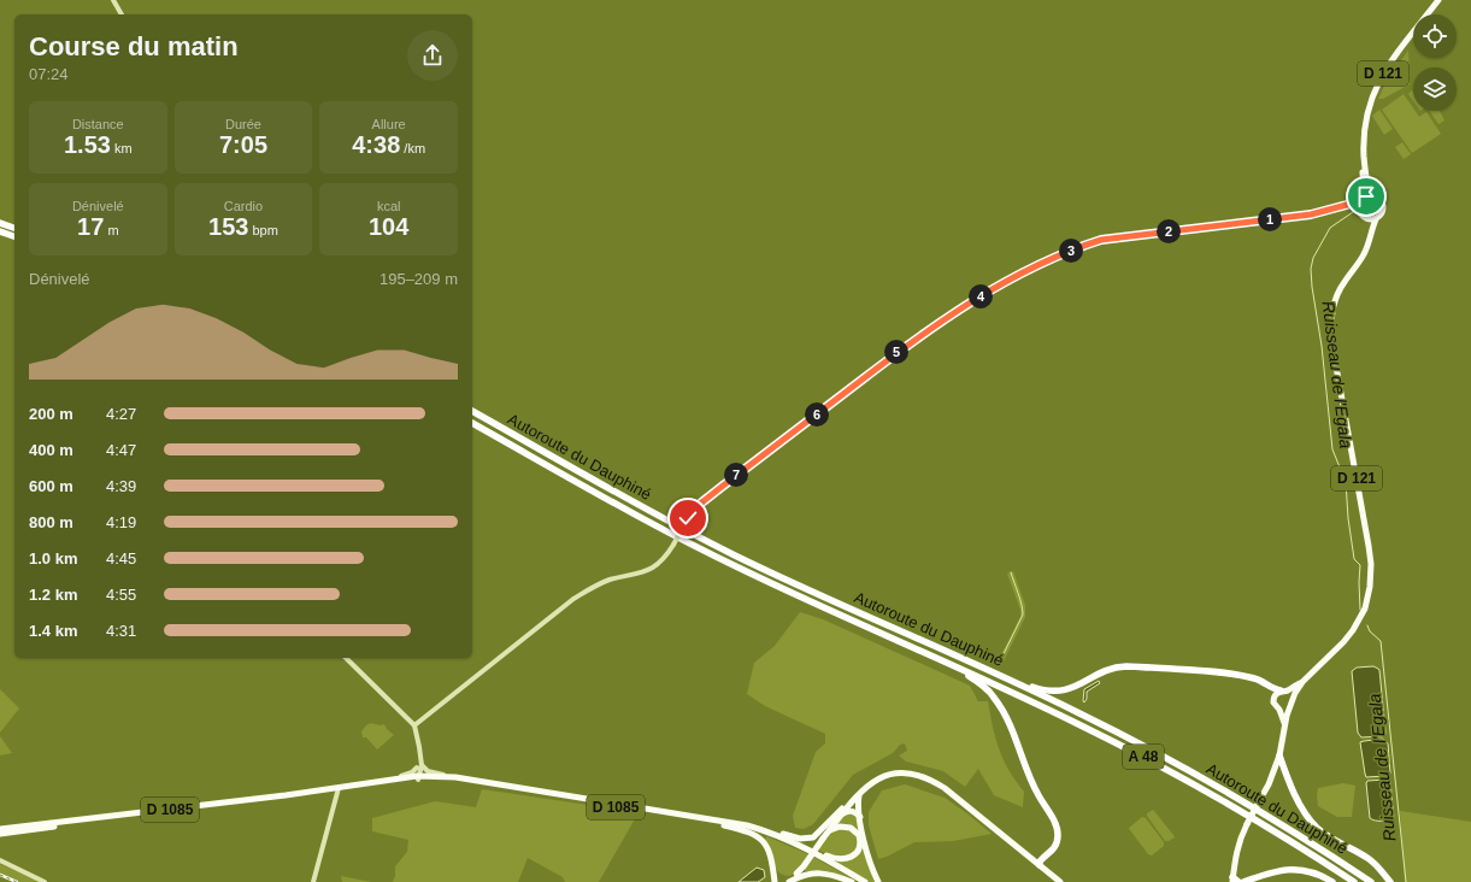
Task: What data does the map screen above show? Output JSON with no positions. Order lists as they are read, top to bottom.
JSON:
{
  "streets": {
    "highway": ["Autoroute du Dauphiné", "A 48"],
    "main road": ["D 121", "D 1085"]
  },
  "water": ["Ruisseau de l'Egala"],
  "page": {
    "heading": ["Course du matin", "07:24"],
    "stats": [
      ["Distance", "1.53 km"],
      ["Durée", "7:05"],
      ["Allure", "4:38 /km"],
      ["Dénivelé", "17 m"],
      ["Cardio", "153 bpm"],
      ["kcal", "104"]
    ],
    "pins": [
      "1",
      "2",
      "3",
      "4",
      "5",
      "6",
      "7"
    ],
    "chart": ["Dénivelé", "195–209 m"],
    "list": [
      {
        "name": "200 m",
        "note": "4:27"
      },
      {
        "name": "400 m",
        "note": "4:47"
      },
      {
        "name": "600 m",
        "note": "4:39"
      },
      {
        "name": "800 m",
        "note": "4:19"
      },
      {
        "name": "1.0 km",
        "note": "4:45"
      },
      {
        "name": "1.2 km",
        "note": "4:55"
      },
      {
        "name": "1.4 km",
        "note": "4:31"
      }
    ]
  }
}
